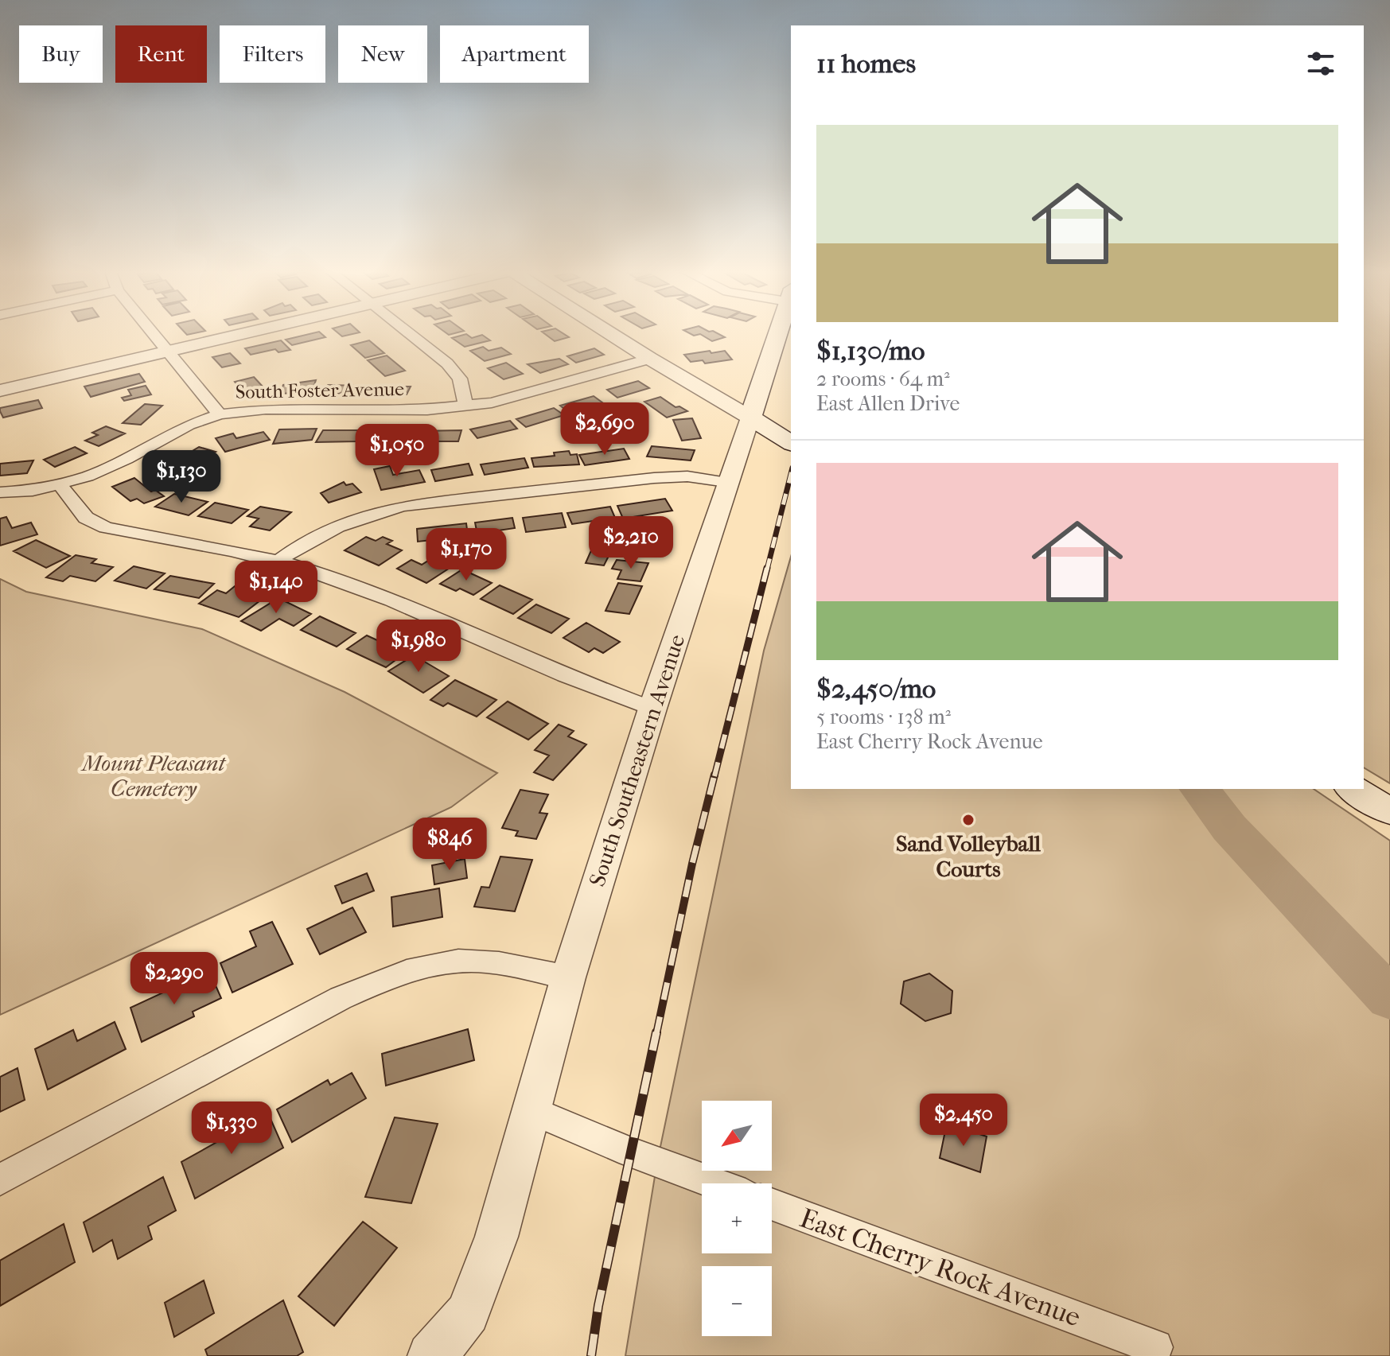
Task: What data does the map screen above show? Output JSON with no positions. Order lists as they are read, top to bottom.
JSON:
{
  "streets": {
    "main road": ["South Southeastern Avenue"],
    "street": ["South Foster Avenue", "East Cherry Rock Avenue"]
  },
  "parks": ["Mount Pleasant Cemetery"],
  "places": ["Sand Volleyball Courts"],
  "north": "bottom left",
  "page": {
    "chip": [
      "Buy",
      "Rent",
      "Filters",
      "New",
      "Apartment"
    ],
    "heading": "11 homes",
    "list": [
      {
        "name": "$1,130/mo",
        "note": "2 rooms · 64 m² · East Allen Drive"
      },
      {
        "name": "$2,450/mo",
        "note": "5 rooms · 138 m² · East Cherry Rock Avenue"
      }
    ],
    "price": [
      "$2,690",
      "$1,050",
      "$1,130",
      "$2,210",
      "$1,170",
      "$1,140",
      "$1,980",
      "$846",
      "$2,290",
      "$2,450",
      "$1,330"
    ],
    "map_buttons": ["+", "−"]
  }
}
